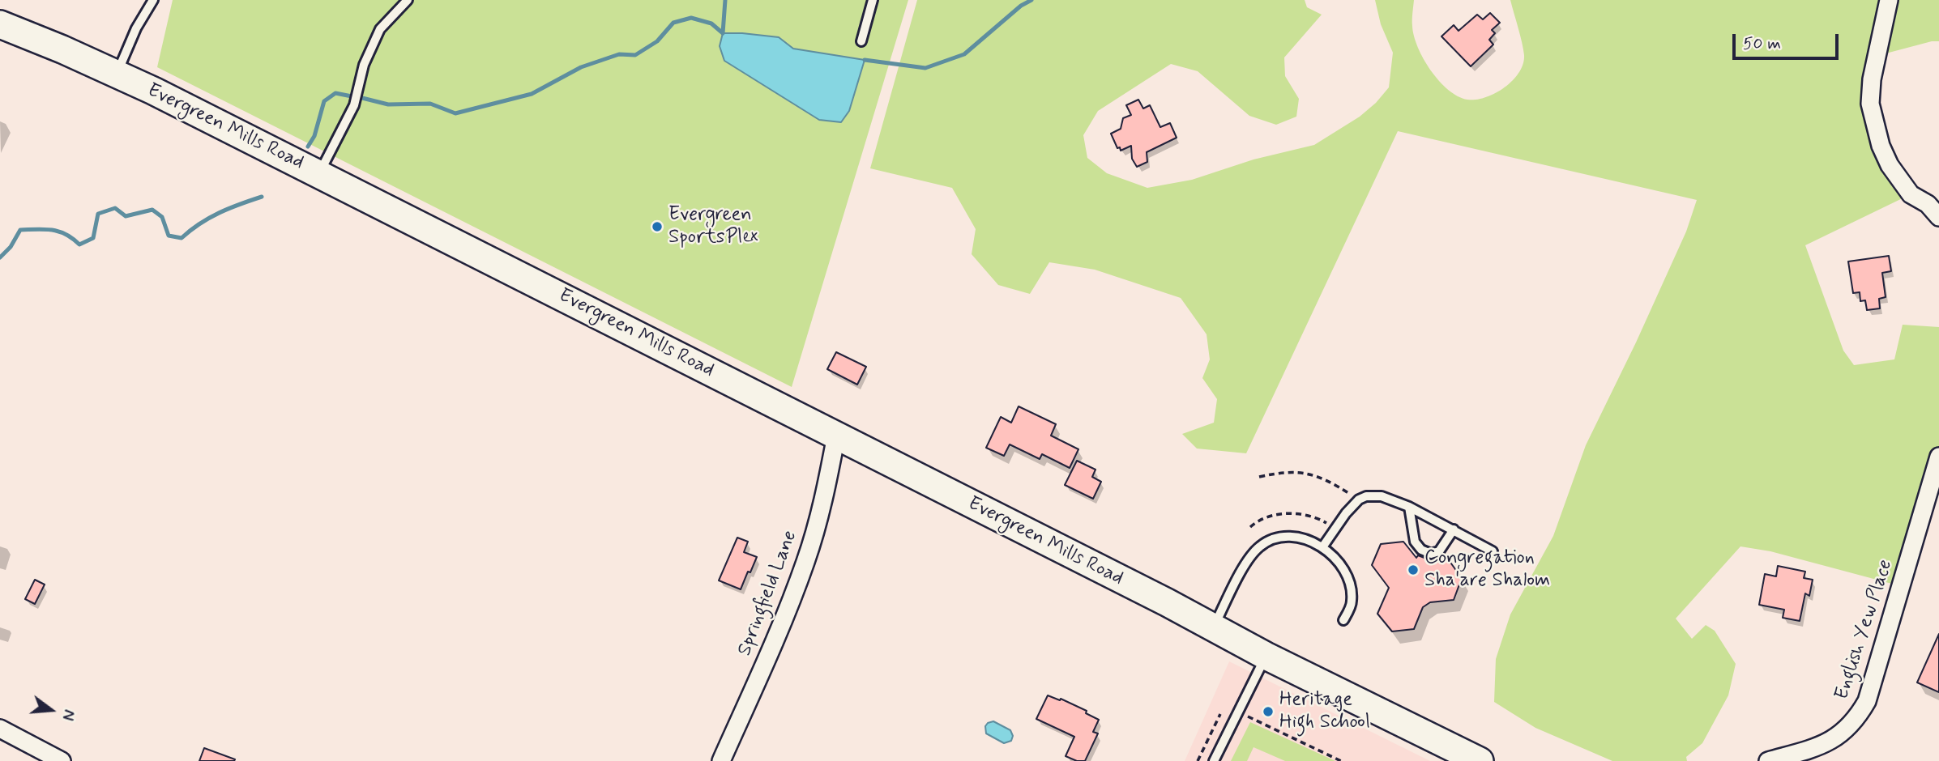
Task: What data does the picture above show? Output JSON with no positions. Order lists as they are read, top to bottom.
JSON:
{
  "streets": {
    "main road": ["Evergreen Mills Road"],
    "street": ["Springfield Lane", "English Yew Place"]
  },
  "crossings": [
    ["Evergreen Mills Road", "Springfield Lane"]
  ],
  "places": ["Evergreen SportsPlex", "Congregation Sha'are Shalom", "Heritage High School"],
  "scale_bar": "50 m",
  "north": "right"
}
